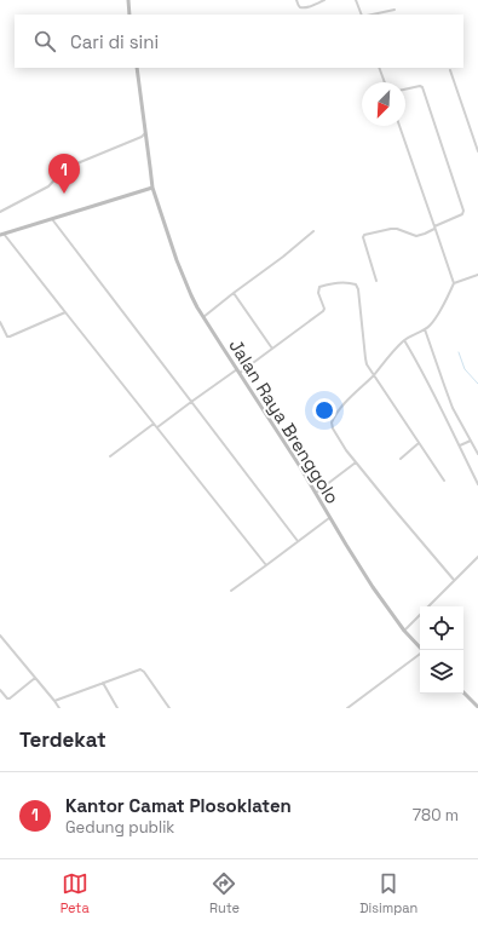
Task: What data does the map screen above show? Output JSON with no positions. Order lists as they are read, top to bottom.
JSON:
{
  "streets": {
    "main road": ["Jalan Raya Brenggolo"]
  },
  "north": "bottom left",
  "page": {
    "search": "Cari di sini",
    "pins": "1",
    "heading": "Terdekat",
    "list": [
      {
        "mark": "1",
        "name": "Kantor Camat Plosoklaten",
        "note": "Gedung publik",
        "value": "780 m"
      }
    ],
    "nav": ["Peta", "Rute", "Disimpan"]
  }
}
